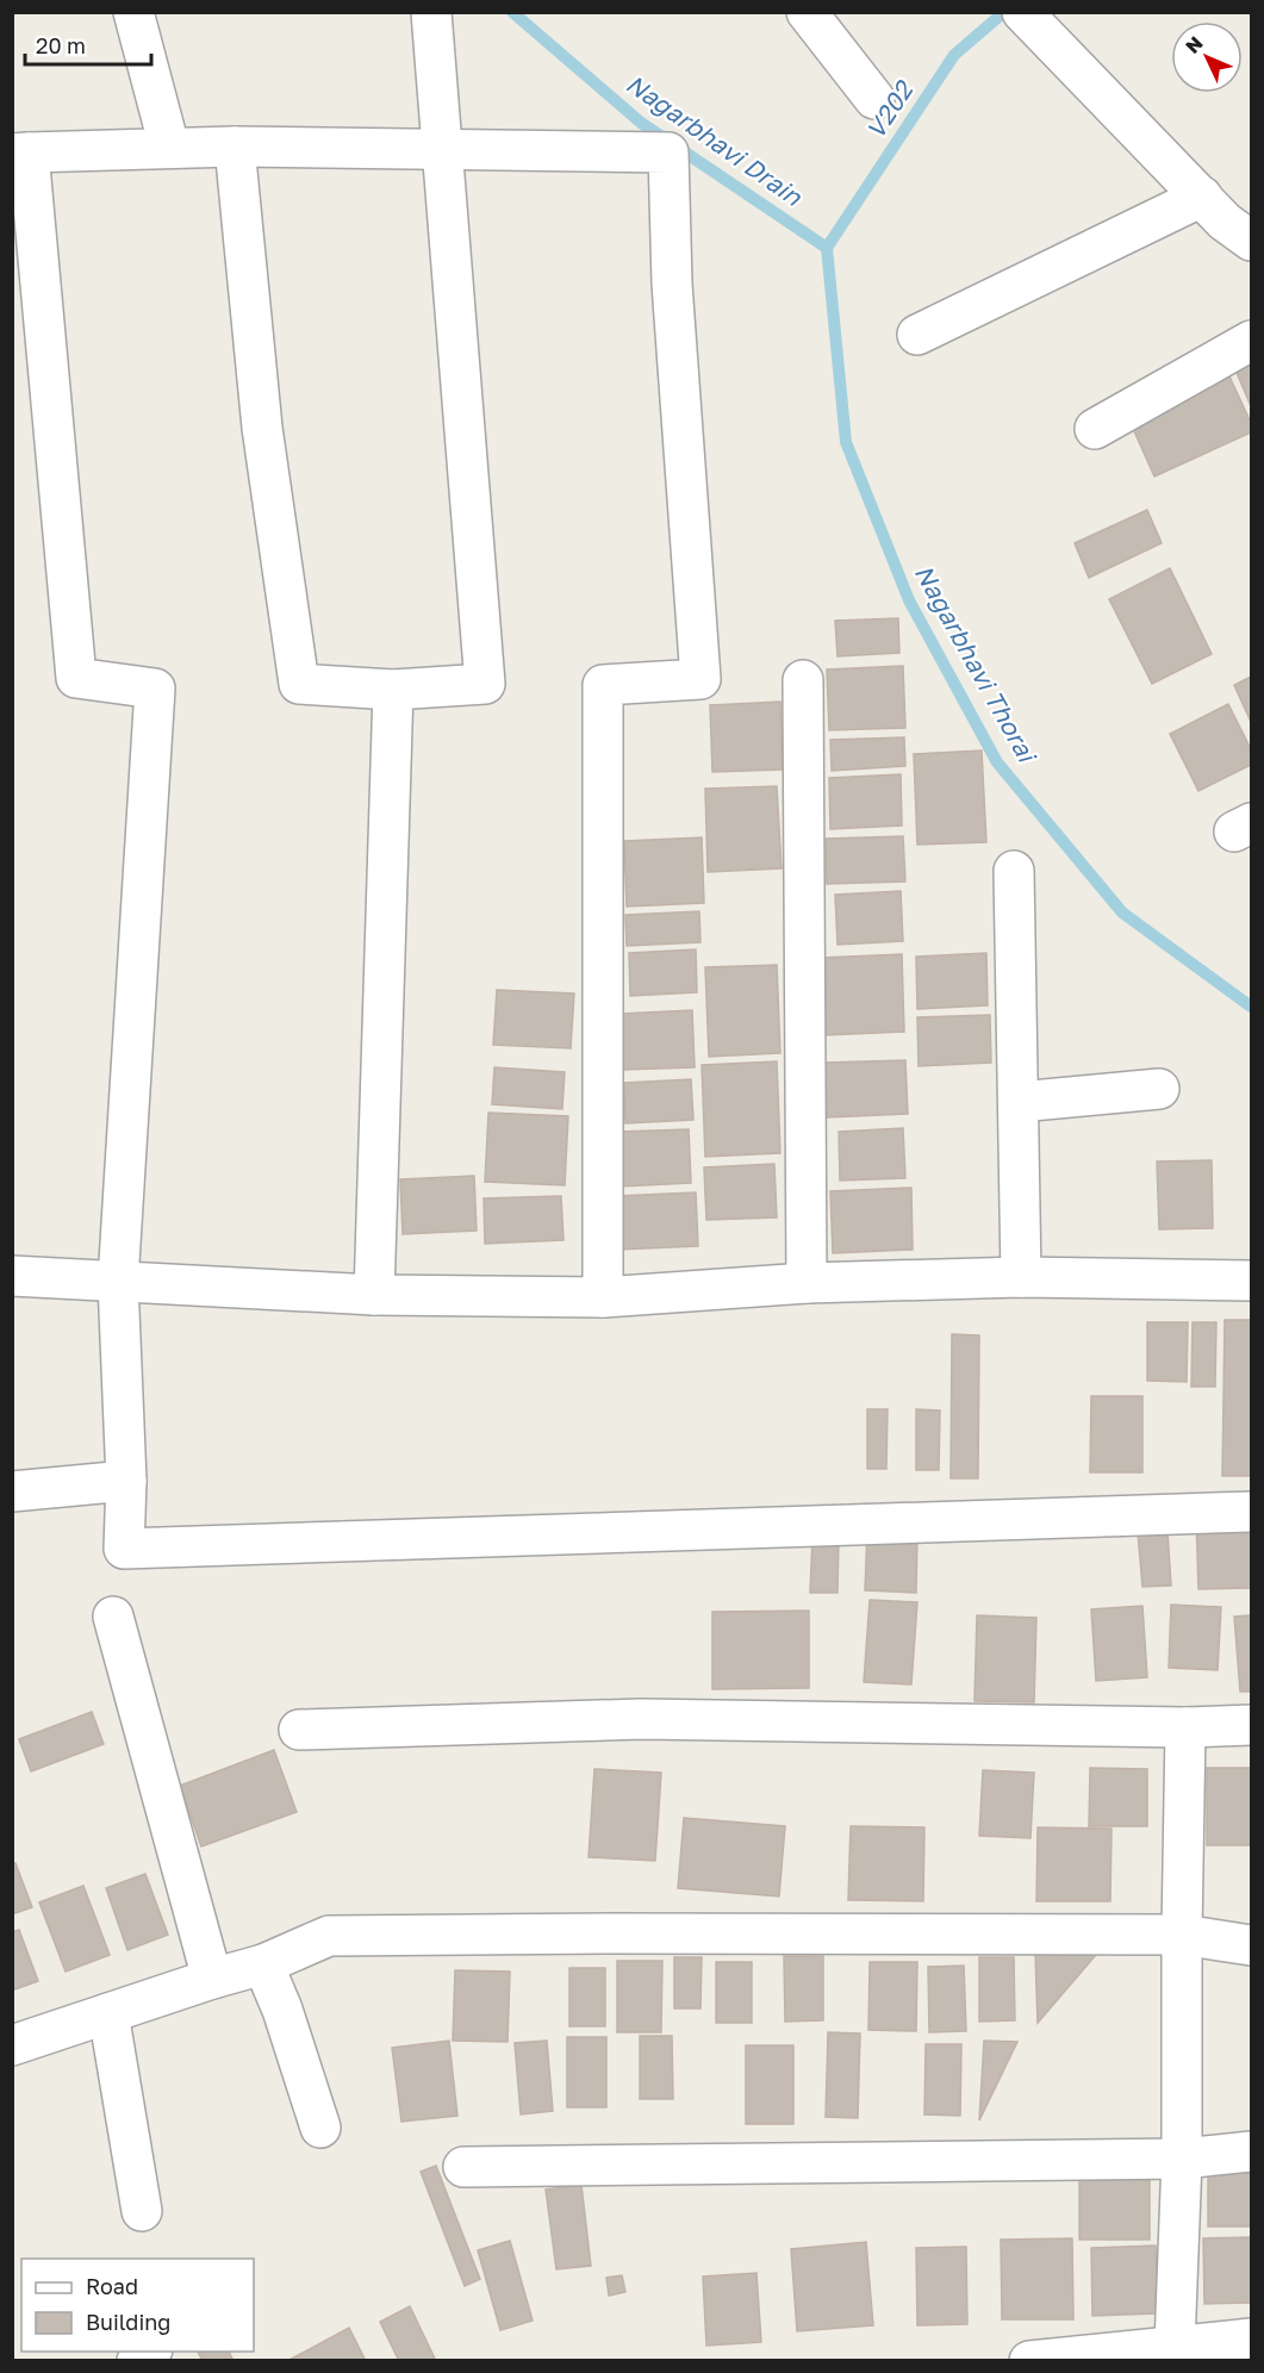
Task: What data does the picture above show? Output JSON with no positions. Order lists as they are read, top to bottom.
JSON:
{
  "water": ["V202", "Nagarbhavi Drain", "Nagarbhavi Thorai"],
  "legend": ["Road", "Building"],
  "scale_bar": "20 m",
  "north": "top left"
}
